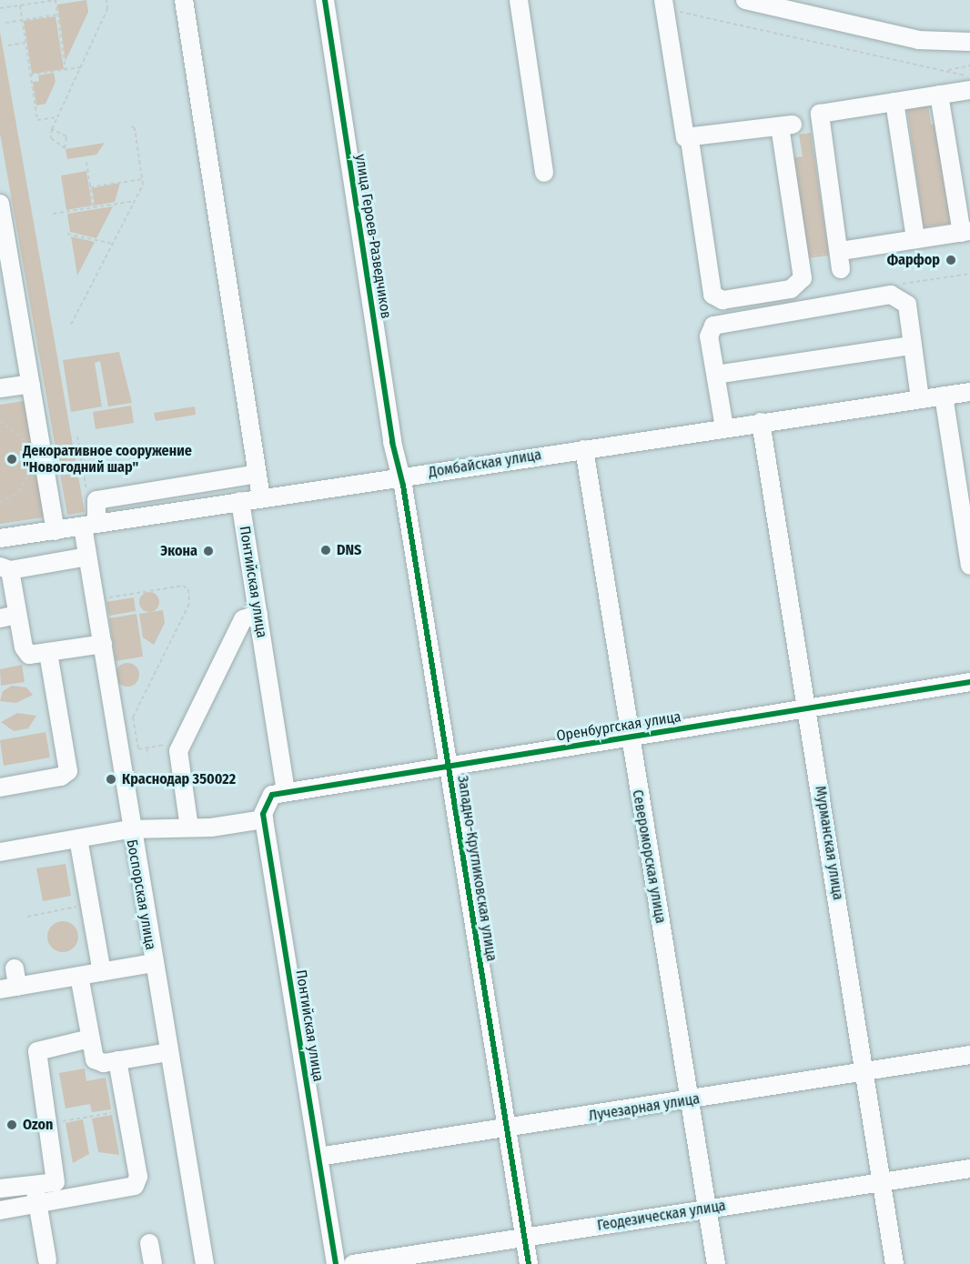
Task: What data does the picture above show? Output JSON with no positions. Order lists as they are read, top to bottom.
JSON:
{
  "streets": {
    "street": [
      "улица Героев-Разведчиков",
      "Домбайская улица",
      "Понтийская улица",
      "Оренбургская улица",
      "Мурманская улица",
      "Североморская улица",
      "Западно-Кругликовская улица",
      "Боспорская улица",
      "Лучезарная улица",
      "Геодезическая улица"
    ]
  },
  "crossings": [
    ["улица Героев-Разведчиков", "Домбайская улица"],
    ["улица Героев-Разведчиков", "Западно-Кругликовская улица"],
    ["Домбайская улица", "Понтийская улица"],
    ["Домбайская улица", "Мурманская улица"],
    ["Домбайская улица", "Североморская улица"],
    ["Домбайская улица", "Западно-Кругликовская улица"],
    ["Домбайская улица", "Боспорская улица"],
    ["Понтийская улица", "Оренбургская улица"],
    ["Понтийская улица", "Лучезарная улица"],
    ["Оренбургская улица", "Мурманская улица"],
    ["Оренбургская улица", "Североморская улица"],
    ["Оренбургская улица", "Западно-Кругликовская улица"],
    ["Мурманская улица", "Лучезарная улица"],
    ["Мурманская улица", "Геодезическая улица"],
    ["Североморская улица", "Лучезарная улица"],
    ["Североморская улица", "Геодезическая улица"],
    ["Западно-Кругликовская улица", "Лучезарная улица"],
    ["Западно-Кругликовская улица", "Геодезическая улица"]
  ],
  "places": [
    "Фарфор",
    "Декоративное сооружение \"Новогодний шар\"",
    "DNS",
    "Экона",
    "Краснодар 350022",
    "Ozon"
  ]
}
